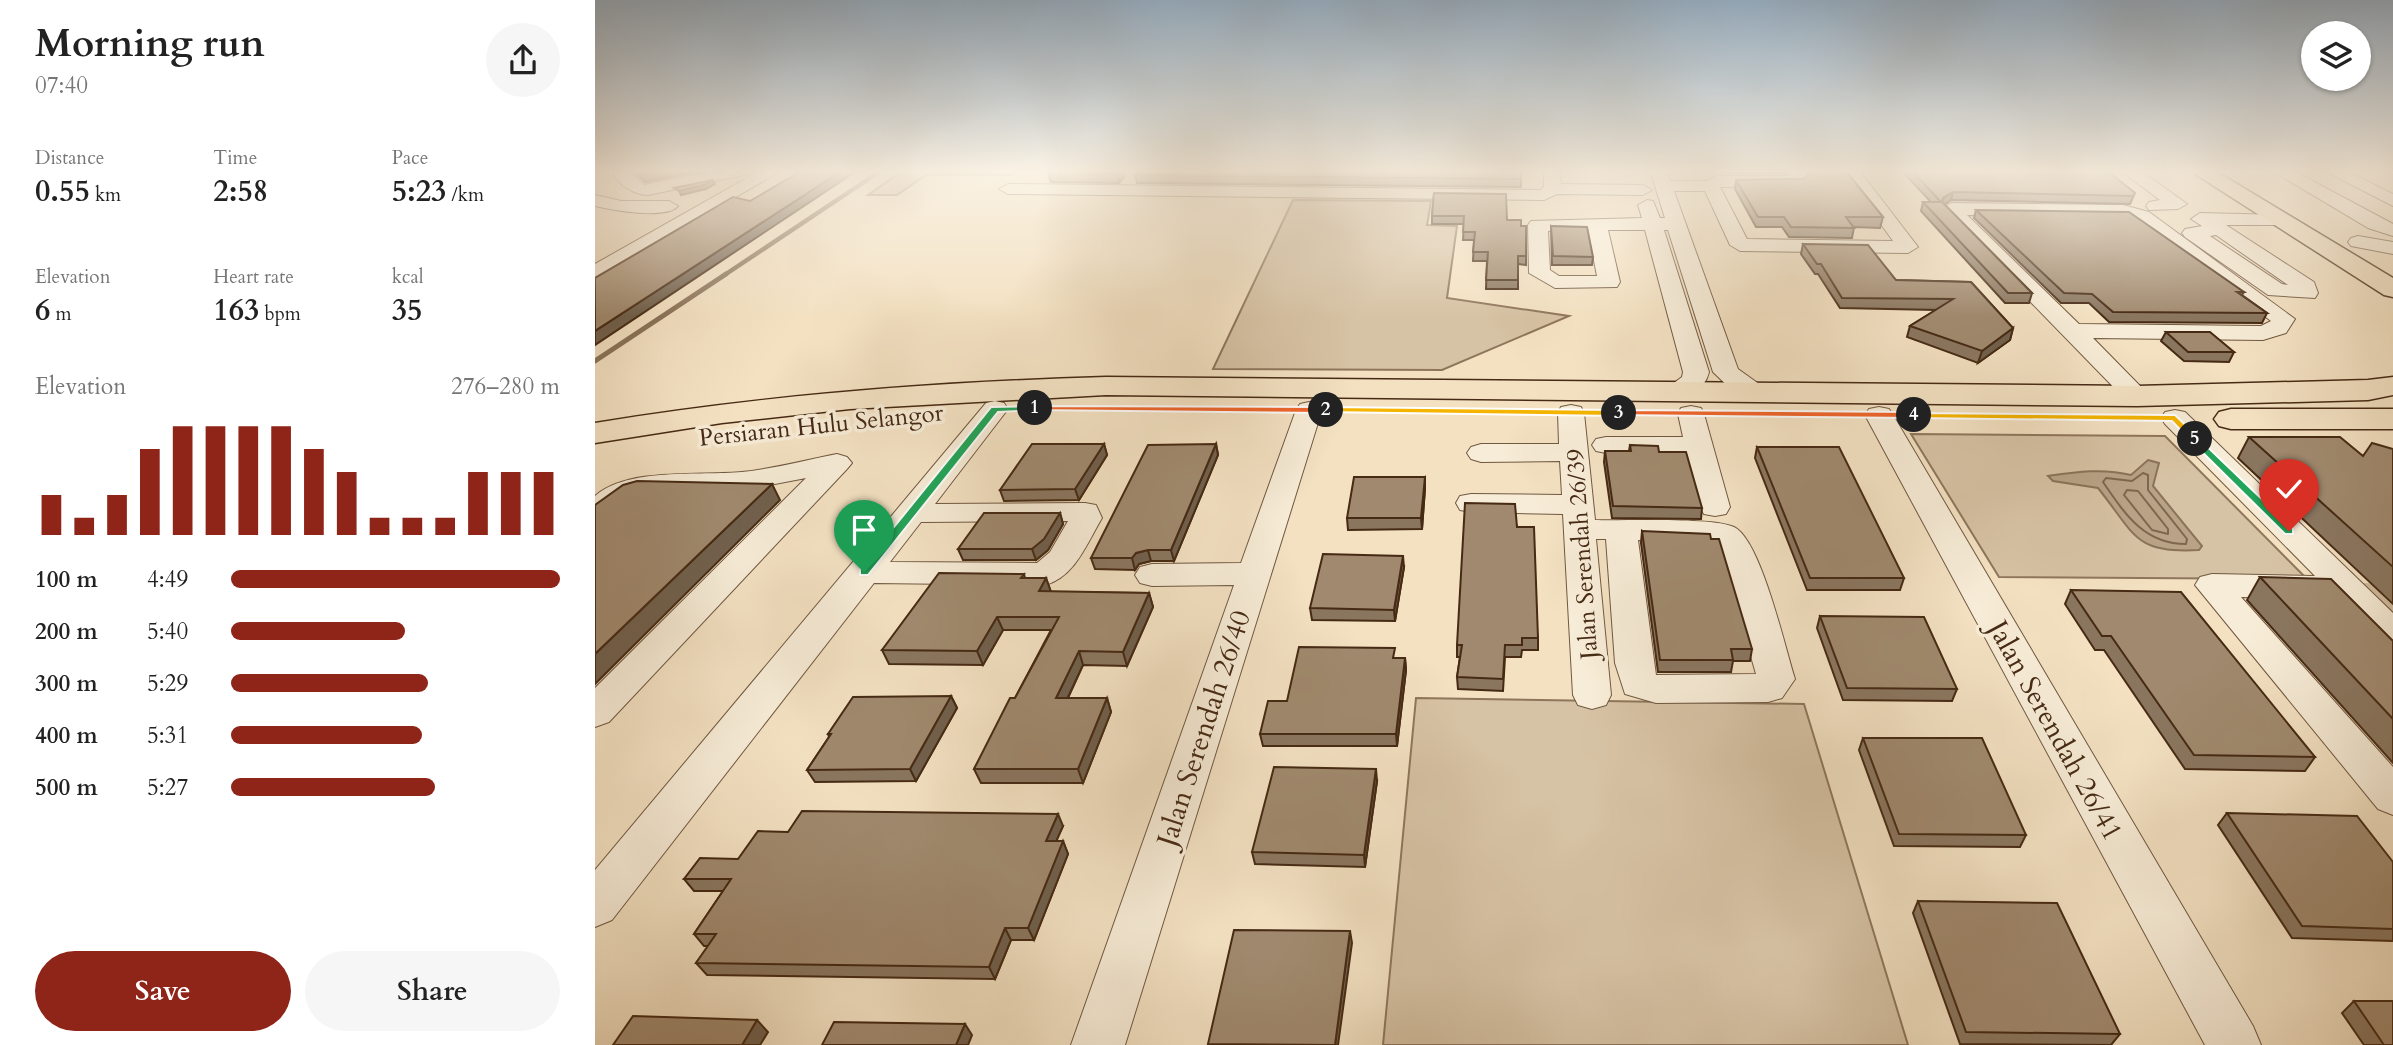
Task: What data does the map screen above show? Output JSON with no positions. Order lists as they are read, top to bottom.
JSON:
{
  "streets": {
    "main road": ["Persiaran Hulu Selangor"],
    "street": ["Jalan Serendah 26/39", "Jalan Serendah 26/40", "Jalan Serendah 26/41"]
  },
  "crossings": [
    ["Persiaran Hulu Selangor", "Jalan Serendah 26/39"],
    ["Persiaran Hulu Selangor", "Jalan Serendah 26/40"],
    ["Persiaran Hulu Selangor", "Jalan Serendah 26/41"]
  ],
  "page": {
    "heading": ["Morning run", "07:40"],
    "stats": [
      ["Distance", "0.55 km"],
      ["Time", "2:58"],
      ["Pace", "5:23 /km"],
      ["Elevation", "6 m"],
      ["Heart rate", "163 bpm"],
      ["kcal", "35"]
    ],
    "chart": ["Elevation", "276–280 m"],
    "pins": [
      "1",
      "2",
      "3",
      "4",
      "5"
    ],
    "list": [
      {
        "name": "100 m",
        "note": "4:49"
      },
      {
        "name": "200 m",
        "note": "5:40"
      },
      {
        "name": "300 m",
        "note": "5:29"
      },
      {
        "name": "400 m",
        "note": "5:31"
      },
      {
        "name": "500 m",
        "note": "5:27"
      }
    ],
    "buttons": ["Save", "Share"]
  }
}
